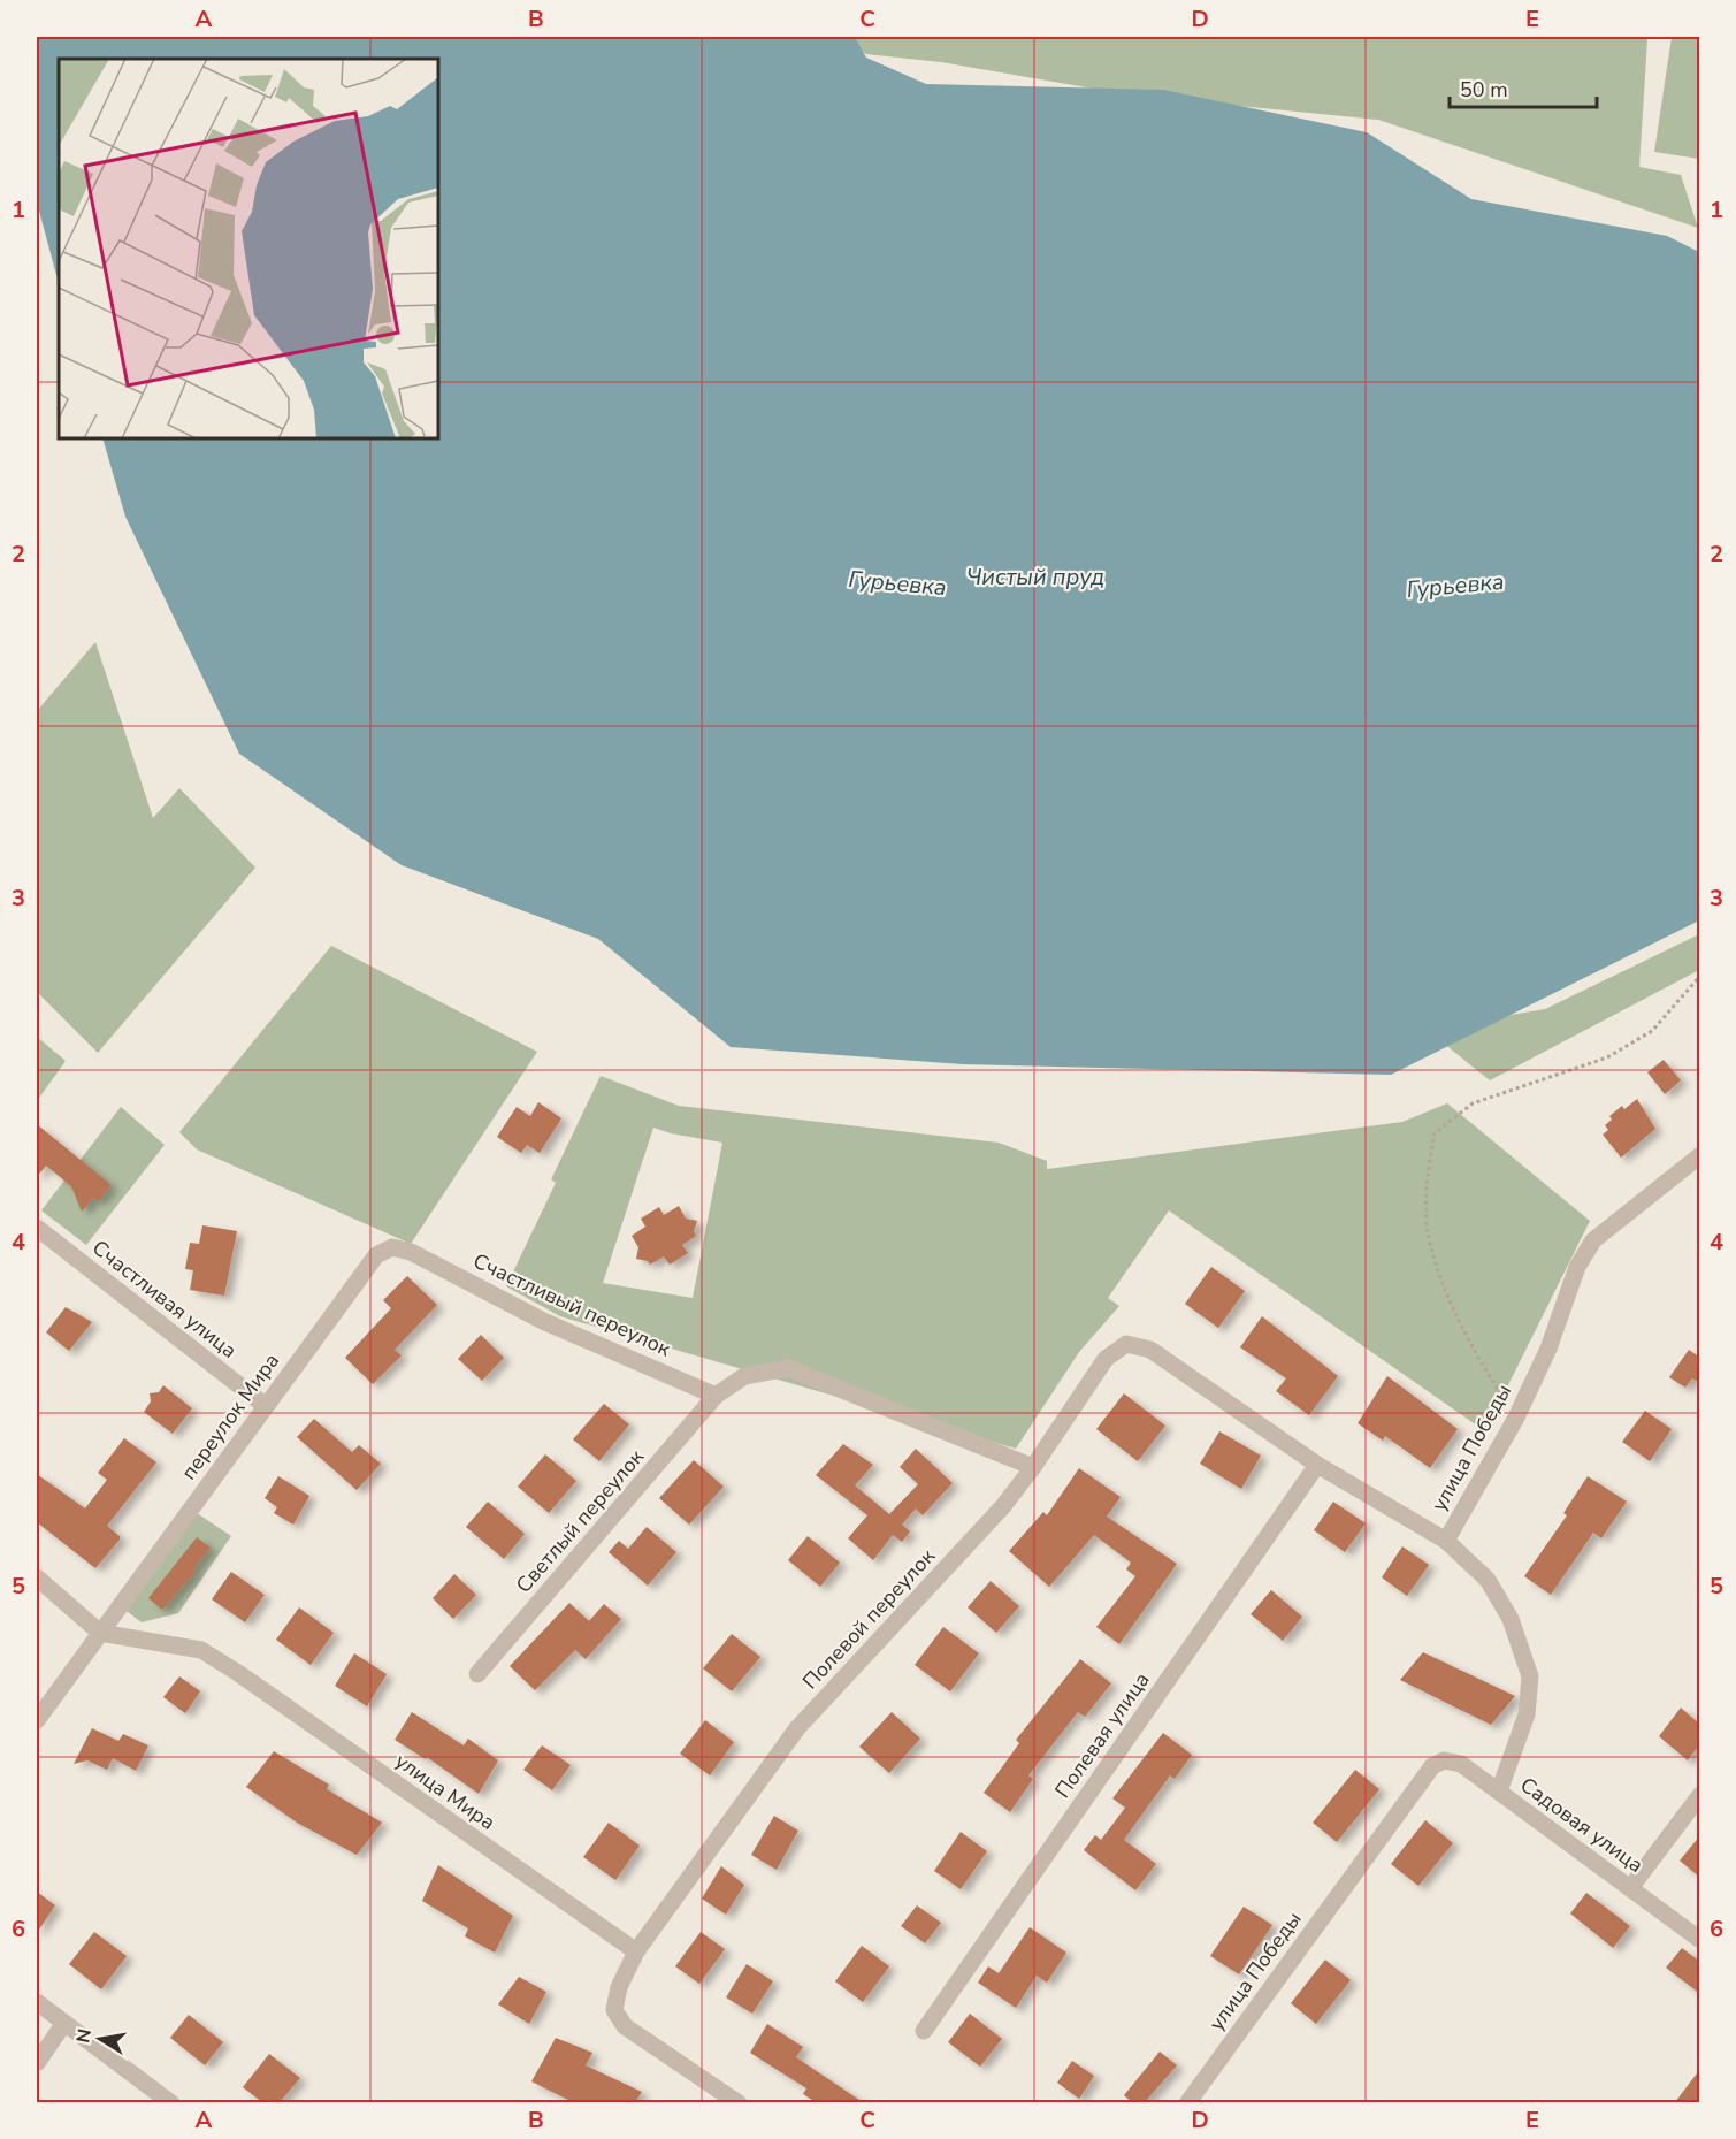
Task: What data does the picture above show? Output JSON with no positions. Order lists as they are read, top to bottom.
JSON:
{
  "streets": {
    "street": [
      "Счастливая улица",
      "Счастливый переулок",
      "переулок Мира",
      "улица Победы",
      "Светлый переулок",
      "Полевой переулок",
      "Полевая улица",
      "улица Мира",
      "Садовая улица"
    ]
  },
  "crossings": [
    ["Счастливая улица", "переулок Мира"],
    ["Счастливый переулок", "переулок Мира"],
    ["Счастливый переулок", "Светлый переулок"],
    ["переулок Мира", "улица Мира"],
    ["улица Победы", "Садовая улица"],
    ["Светлый переулок", "Полевой переулок"],
    ["Полевой переулок", "Полевая улица"],
    ["Полевой переулок", "улица Мира"]
  ],
  "water": ["Чистый пруд", "Гурьевка"],
  "scale_bar": "50 m",
  "north": "left",
  "grid": {
    "columns": [
      "A",
      "B",
      "C",
      "D",
      "E"
    ],
    "rows": [
      "1",
      "2",
      "3",
      "4",
      "5",
      "6"
    ]
  }
}
